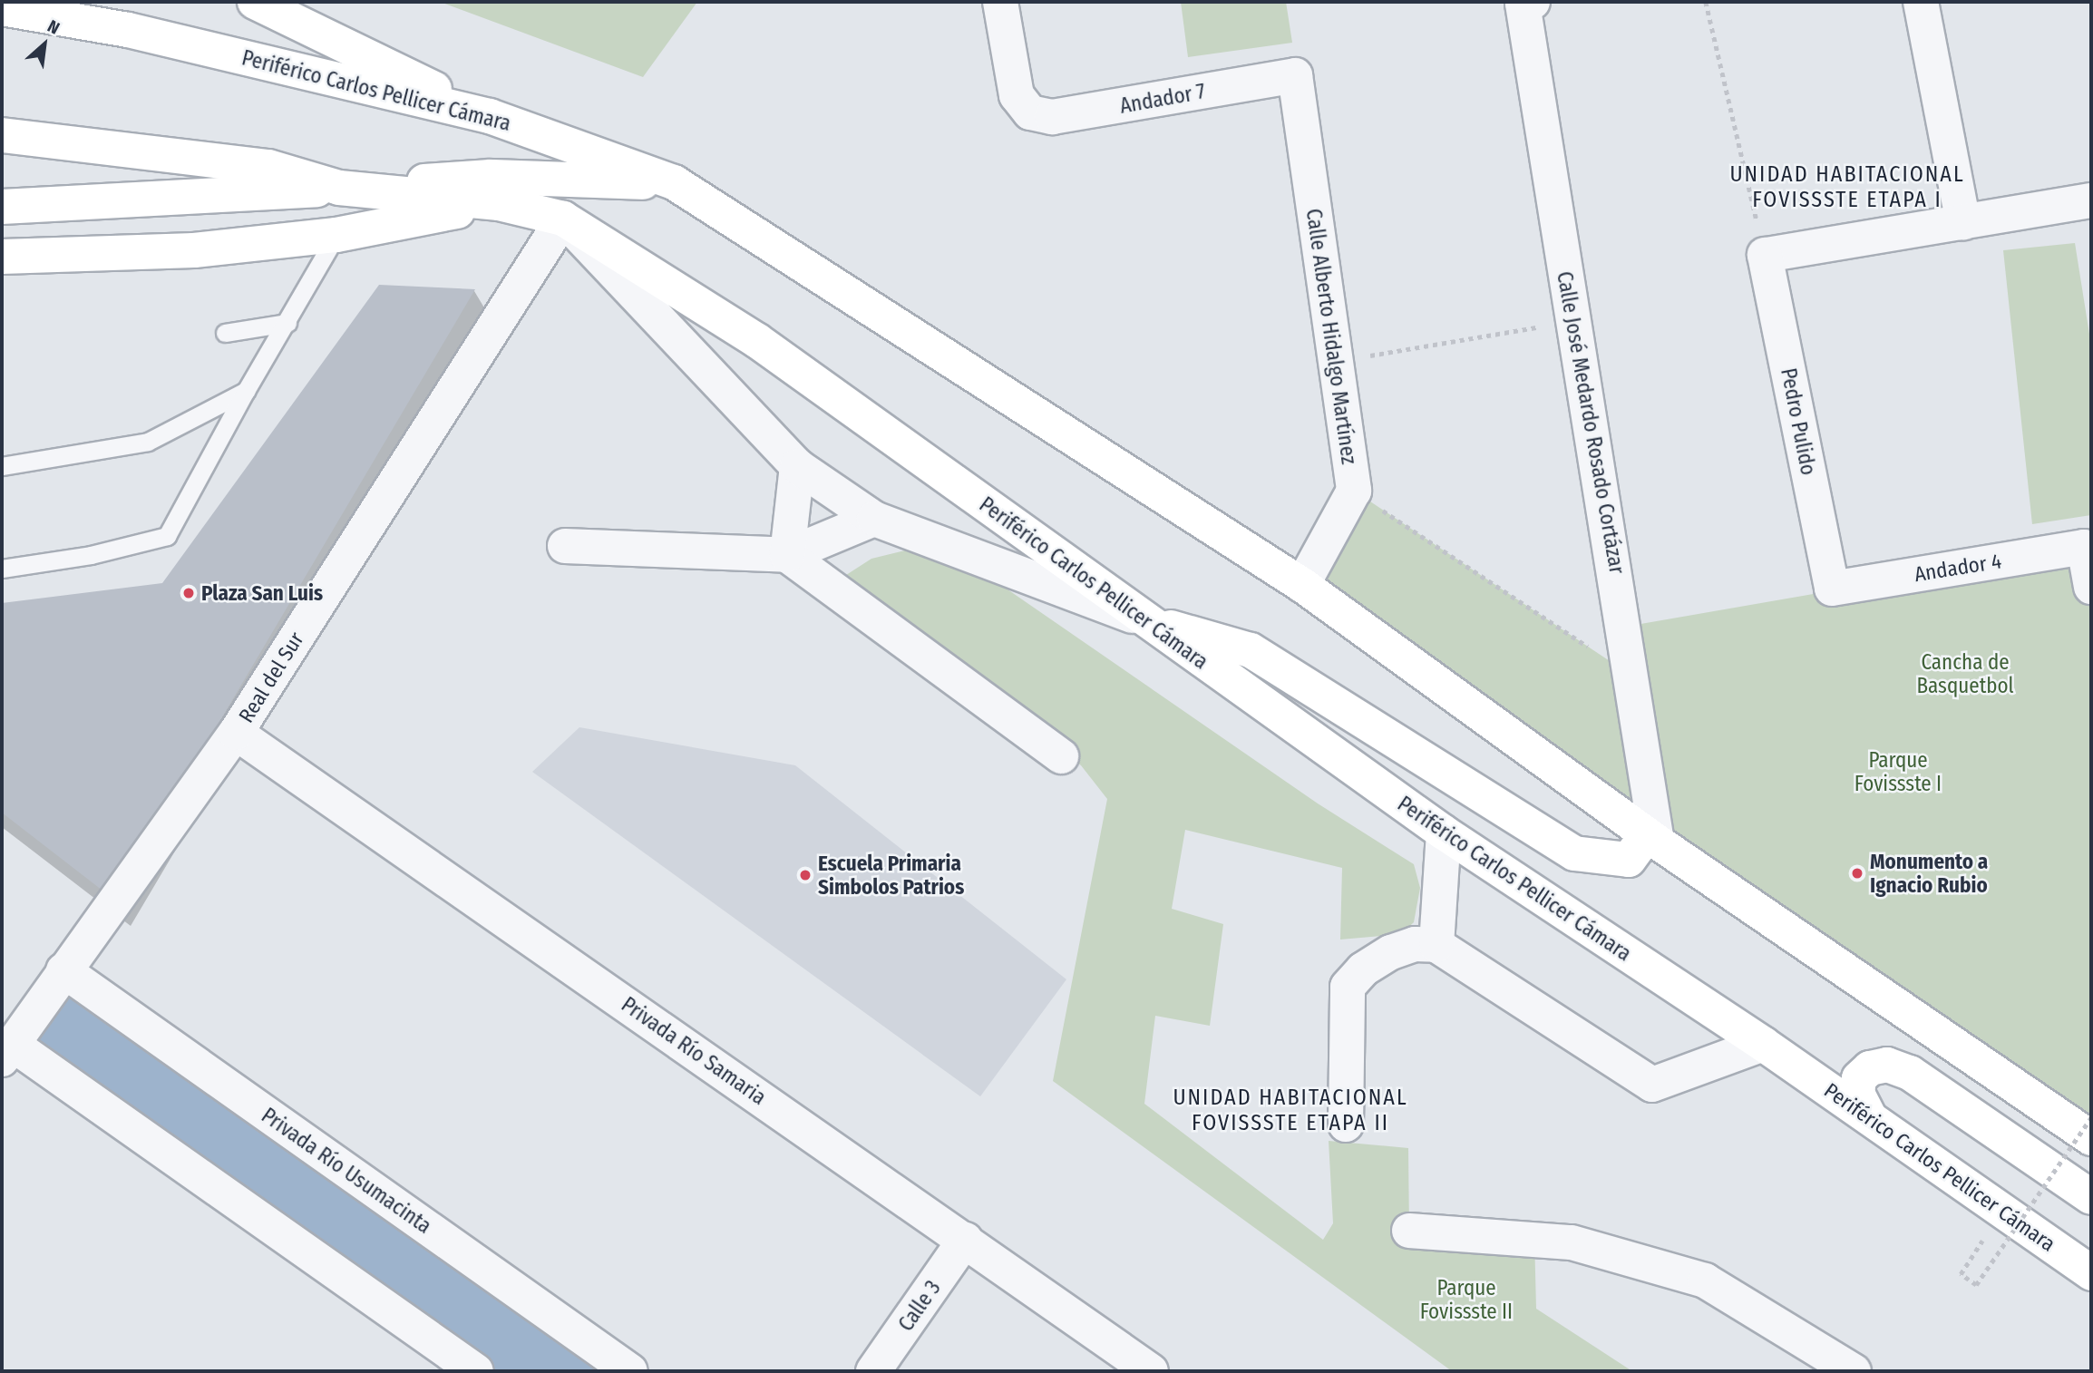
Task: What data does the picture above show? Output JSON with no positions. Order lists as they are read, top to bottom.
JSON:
{
  "streets": {
    "main road": ["Periférico Carlos Pellicer Cámara"],
    "street": [
      "Andador 7",
      "Calle Alberto Hidalgo Martínez",
      "Pedro Pulido",
      "Calle José Medardo Rosado Cortázar",
      "Andador 4",
      "Real del Sur",
      "Privada Río Samaria",
      "Privada Río Usumacinta",
      "Calle 3"
    ]
  },
  "crossings": [
    ["Periférico Carlos Pellicer Cámara", "Calle Alberto Hidalgo Martínez"],
    ["Periférico Carlos Pellicer Cámara", "Calle José Medardo Rosado Cortázar"],
    ["Periférico Carlos Pellicer Cámara", "Real del Sur"],
    ["Andador 7", "Calle Alberto Hidalgo Martínez"],
    ["Pedro Pulido", "Andador 4"],
    ["Real del Sur", "Privada Río Samaria"],
    ["Real del Sur", "Privada Río Usumacinta"],
    ["Privada Río Samaria", "Calle 3"]
  ],
  "districts": ["UNIDAD HABITACIONAL FOVISSSTE ETAPA I", "UNIDAD HABITACIONAL FOVISSSTE ETAPA II"],
  "parks": ["Cancha de Basquetbol", "Parque Fovissste I", "Parque Fovissste II"],
  "places": ["Plaza San Luis", "Monumento a Ignacio Rubio", "Escuela Primaria Simbolos Patrios"],
  "north": "top right"
}
